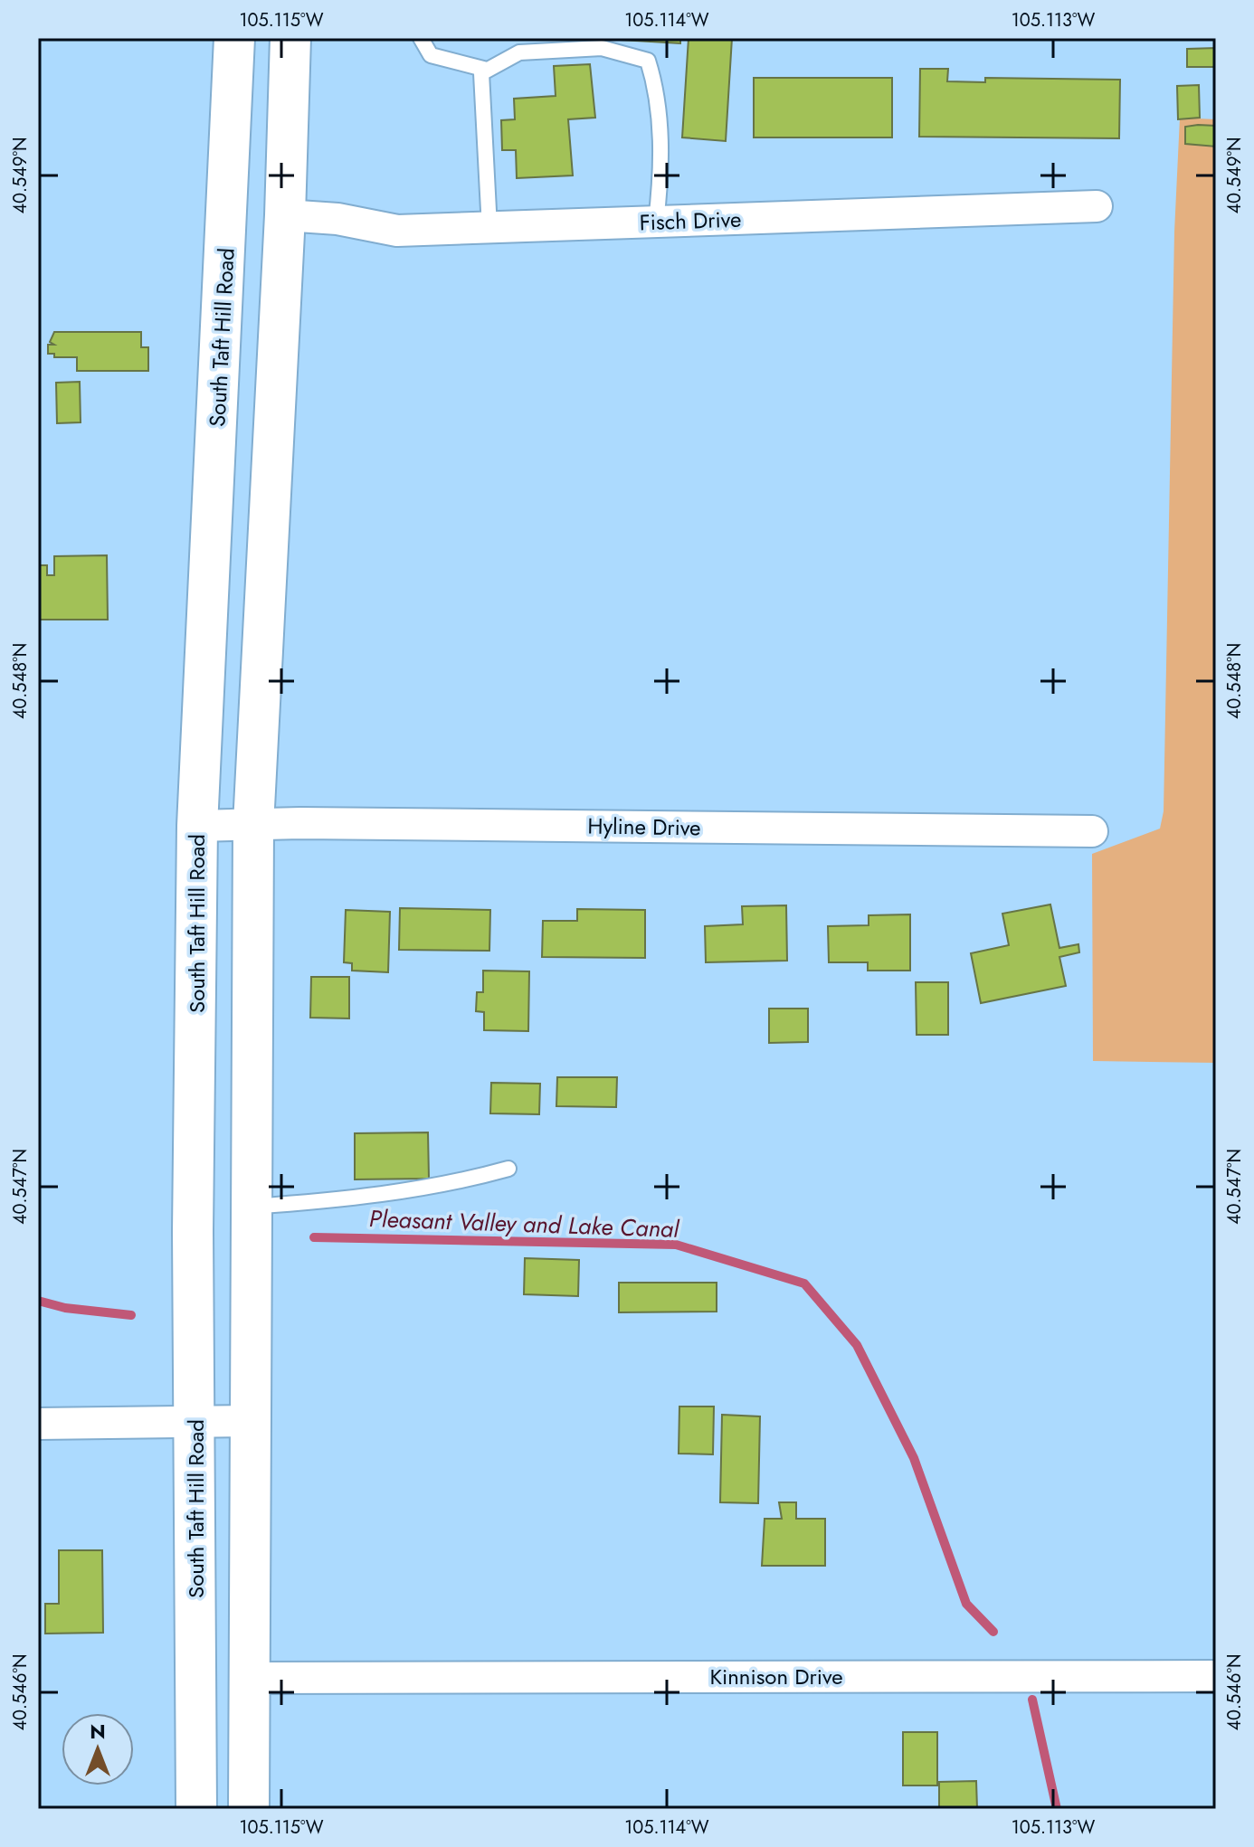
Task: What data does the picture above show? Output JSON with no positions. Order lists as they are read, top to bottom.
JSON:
{
  "streets": {
    "main road": ["South Taft Hill Road"],
    "street": ["Fisch Drive", "Hyline Drive", "Kinnison Drive"]
  },
  "crossings": [
    ["South Taft Hill Road", "Hyline Drive"]
  ],
  "water": ["Pleasant Valley and Lake Canal"],
  "north": "top",
  "coordinates": [
    "105.115°W",
    "105.114°W",
    "105.113°W",
    "40.549°N",
    "40.548°N",
    "40.547°N",
    "40.546°N"
  ]
}
